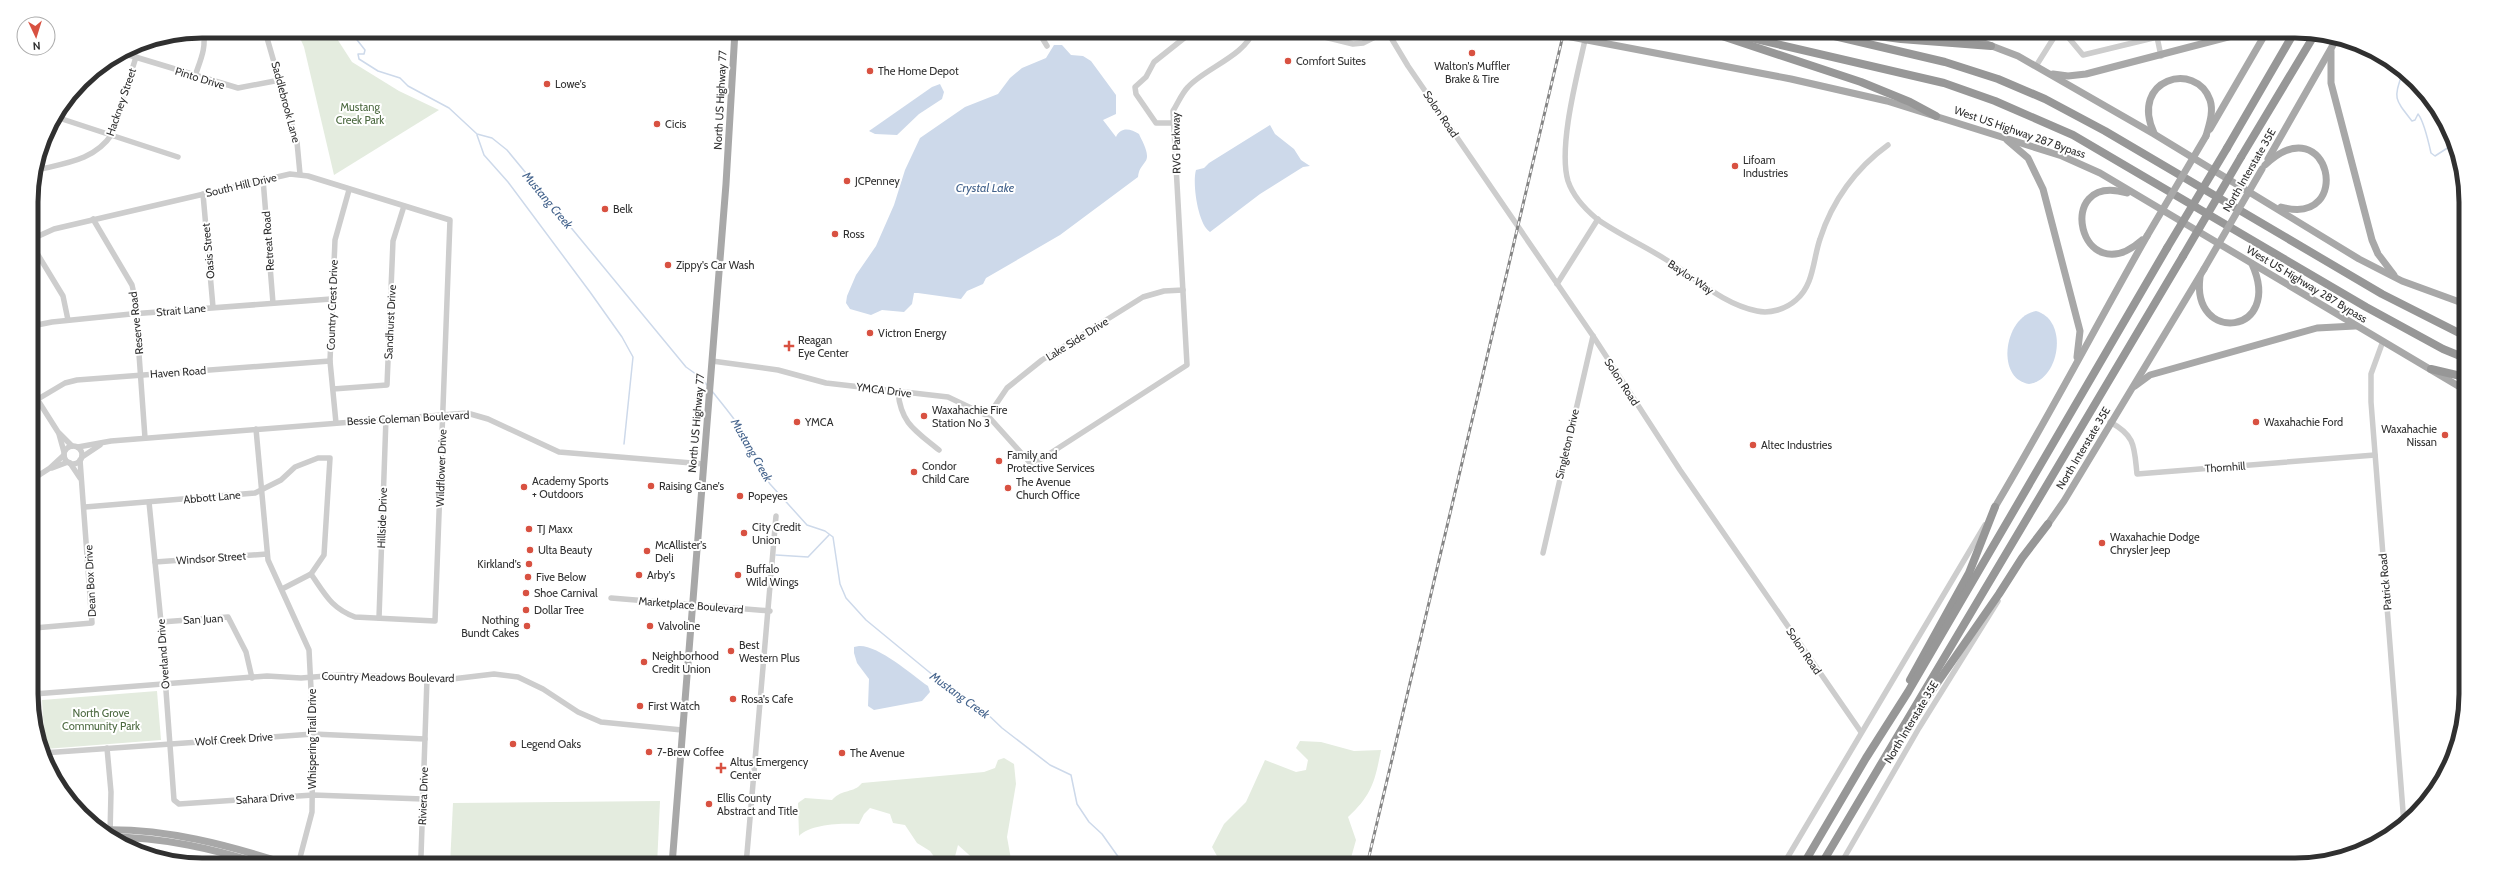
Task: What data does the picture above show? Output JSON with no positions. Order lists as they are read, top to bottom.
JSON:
{
  "streets": {
    "main road": ["North US Highway 77", "West US Highway 287 Bypass", "North Interstate 35E"],
    "street": [
      "Pinto Drive",
      "Hackney Street",
      "Saddlebrook Lane",
      "Solon Road",
      "RVG Parkway",
      "South Hill Drive",
      "Retreat Road",
      "Oasis Street",
      "Baylor Way",
      "Country Crest Drive",
      "Strait Lane",
      "Sandhurst Drive",
      "Reserve Road",
      "Lake Side Drive",
      "Haven Road",
      "YMCA Drive",
      "Bessie Coleman Boulevard",
      "Singleton Drive",
      "Thornhill",
      "Wildflower Drive",
      "Abbott Lane",
      "Hillside Drive",
      "Windsor Street",
      "Dean Box Drive",
      "Patrick Road",
      "Marketplace Boulevard",
      "San Juan",
      "Overland Drive",
      "Country Meadows Boulevard",
      "Wolf Creek Drive",
      "Whispering Trail Drive",
      "Riviera Drive",
      "Sahara Drive"
    ]
  },
  "crossings": [
    ["Pinto Drive", "Hackney Street"],
    ["Pinto Drive", "Saddlebrook Lane"],
    ["North US Highway 77", "YMCA Drive"],
    ["North US Highway 77", "Bessie Coleman Boulevard"],
    ["North US Highway 77", "Marketplace Boulevard"],
    ["North US Highway 77", "Country Meadows Boulevard"],
    ["Saddlebrook Lane", "South Hill Drive"],
    ["Solon Road", "Singleton Drive"],
    ["West US Highway 287 Bypass", "Baylor Way"],
    ["West US Highway 287 Bypass", "Patrick Road"],
    ["RVG Parkway", "Lake Side Drive"],
    ["RVG Parkway", "YMCA Drive"],
    ["North Interstate 35E", "Thornhill"],
    ["South Hill Drive", "Retreat Road"],
    ["South Hill Drive", "Oasis Street"],
    ["South Hill Drive", "Country Crest Drive"],
    ["South Hill Drive", "Sandhurst Drive"],
    ["South Hill Drive", "Reserve Road"],
    ["South Hill Drive", "Wildflower Drive"],
    ["Retreat Road", "Strait Lane"],
    ["Oasis Street", "Strait Lane"],
    ["Country Crest Drive", "Strait Lane"],
    ["Country Crest Drive", "Sandhurst Drive"],
    ["Country Crest Drive", "Haven Road"],
    ["Country Crest Drive", "Bessie Coleman Boulevard"],
    ["Strait Lane", "Reserve Road"],
    ["Reserve Road", "Haven Road"],
    ["Reserve Road", "Bessie Coleman Boulevard"],
    ["Lake Side Drive", "YMCA Drive"],
    ["Bessie Coleman Boulevard", "Wildflower Drive"],
    ["Bessie Coleman Boulevard", "Hillside Drive"],
    ["Bessie Coleman Boulevard", "Dean Box Drive"],
    ["Bessie Coleman Boulevard", "Whispering Trail Drive"],
    ["Thornhill", "Patrick Road"],
    ["Wildflower Drive", "Hillside Drive"],
    ["Abbott Lane", "Dean Box Drive"],
    ["Abbott Lane", "Overland Drive"],
    ["Abbott Lane", "Whispering Trail Drive"],
    ["Windsor Street", "Overland Drive"],
    ["Windsor Street", "Whispering Trail Drive"],
    ["San Juan", "Overland Drive"],
    ["San Juan", "Country Meadows Boulevard"],
    ["Overland Drive", "Country Meadows Boulevard"],
    ["Overland Drive", "Wolf Creek Drive"],
    ["Overland Drive", "Sahara Drive"],
    ["Country Meadows Boulevard", "Whispering Trail Drive"],
    ["Country Meadows Boulevard", "Riviera Drive"],
    ["Wolf Creek Drive", "Whispering Trail Drive"],
    ["Wolf Creek Drive", "Riviera Drive"],
    ["Whispering Trail Drive", "Sahara Drive"],
    ["Riviera Drive", "Sahara Drive"]
  ],
  "water": ["Crystal Lake", "Mustang Creek"],
  "parks": ["Mustang Creek Park", "North Grove Community Park"],
  "places": {
    "other": [
      "Walton's Muffler Brake & Tire",
      "Comfort Suites",
      "The Home Depot",
      "Lowe's",
      "Cicis",
      "Lifoam Industries",
      "JCPenney",
      "Belk",
      "Ross",
      "Zippy's Car Wash",
      "Victron Energy",
      "Waxahachie Fire Station No 3",
      "YMCA",
      "Waxahachie Ford",
      "Waxahachie Nissan",
      "Altec Industries",
      "Family and Protective Services",
      "Condor Child Care",
      "Raising Cane's",
      "Academy Sports + Outdoors",
      "The Avenue Church Office",
      "Popeyes",
      "TJ Maxx",
      "City Credit Union",
      "Waxahachie Dodge Chrysler Jeep",
      "Ulta Beauty",
      "McAllister's Deli",
      "Kirkland's",
      "Arby's",
      "Buffalo Wild Wings",
      "Five Below",
      "Shoe Carnival",
      "Dollar Tree",
      "Nothing Bundt Cakes",
      "Valvoline",
      "Best Western Plus",
      "Neighborhood Credit Union",
      "Rosa's Cafe",
      "First Watch",
      "Legend Oaks",
      "7-Brew Coffee",
      "The Avenue",
      "Ellis County Abstract and Title"
    ],
    "health": ["Reagan Eye Center", "Altus Emergency Center"]
  },
  "north": "bottom"
}
